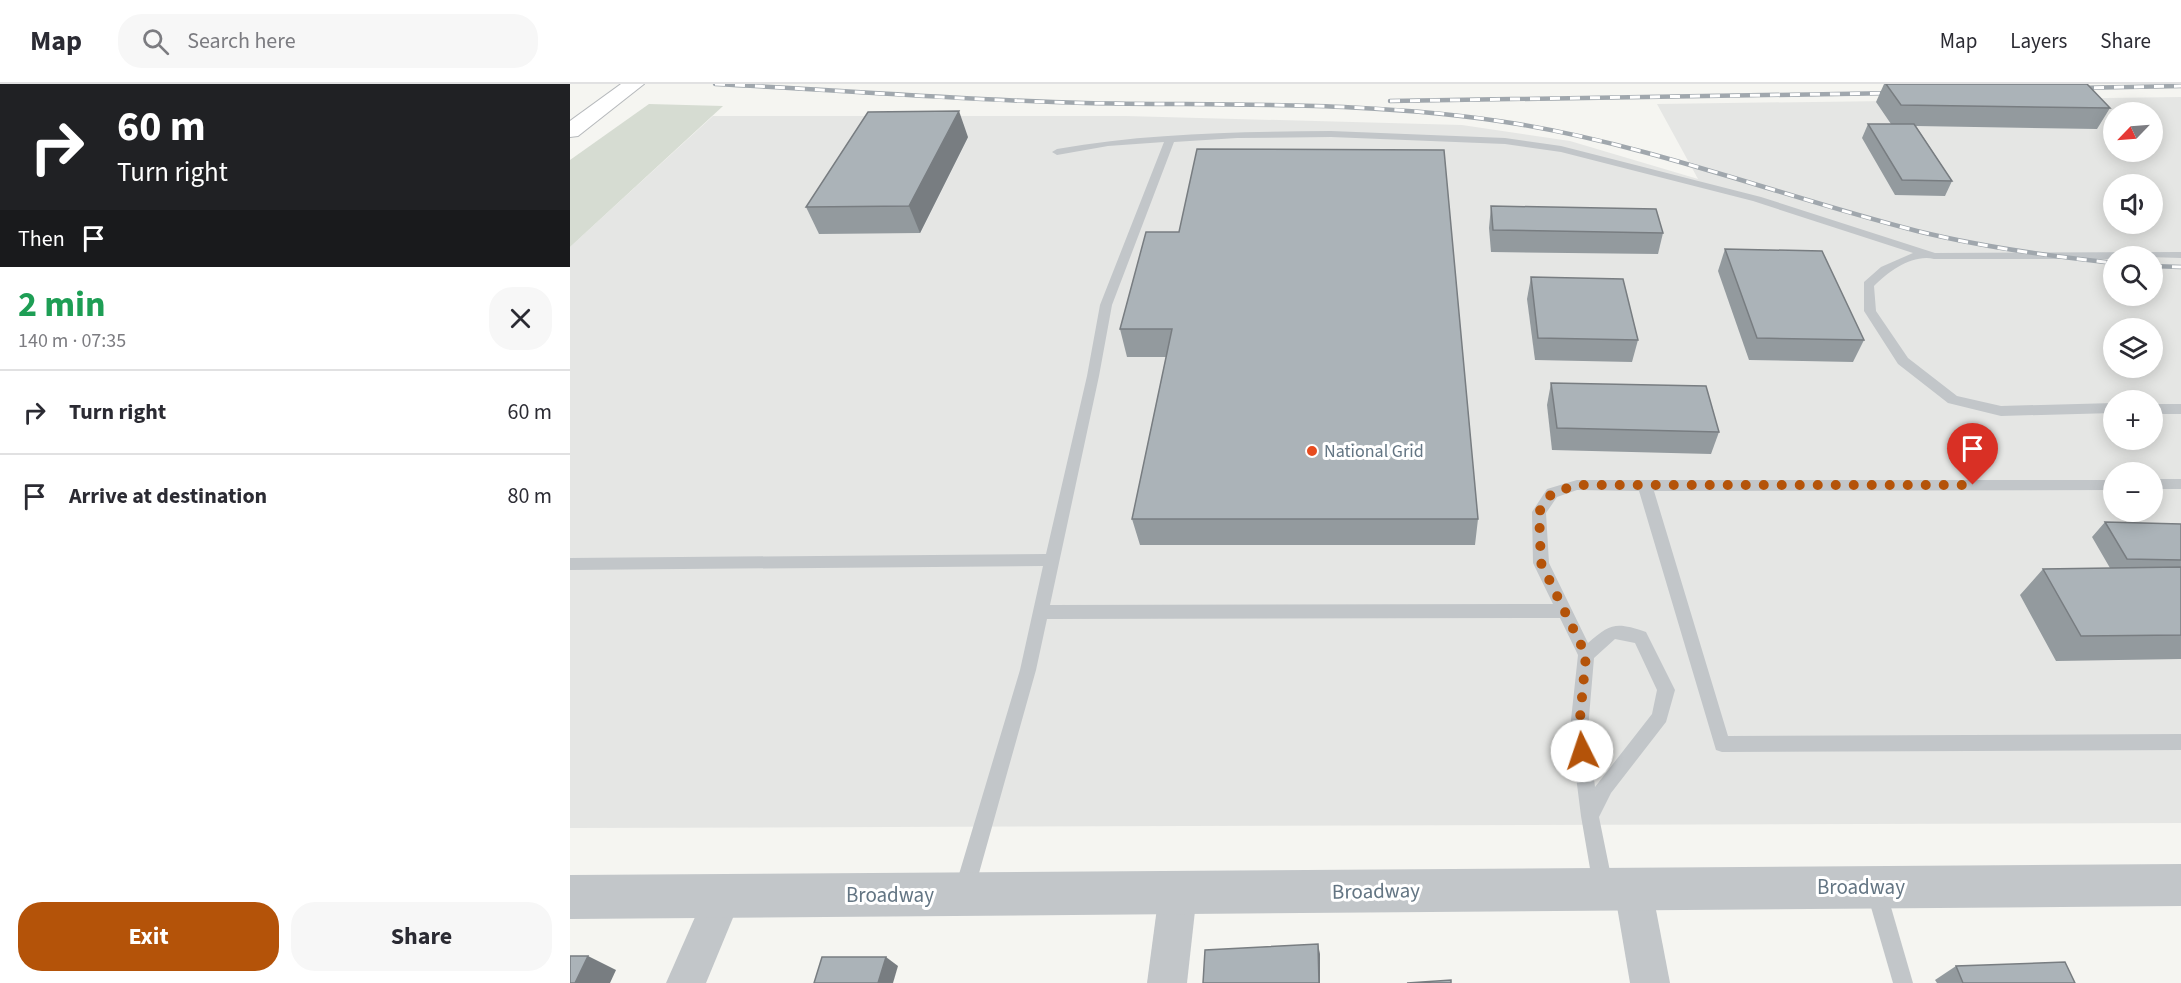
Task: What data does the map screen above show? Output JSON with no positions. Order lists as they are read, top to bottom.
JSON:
{
  "streets": {
    "street": ["Broadway"]
  },
  "places": ["National Grid"],
  "north": "bottom left",
  "page": {
    "header": "Map",
    "search": "Search here",
    "nav": ["Map", "Layers", "Share"],
    "turn": ["60 m", "Turn right"],
    "map_buttons": ["+", "−"],
    "then": "Then",
    "heading": ["2 min", "140 m · 07:35"],
    "list": [
      {
        "name": "Turn right",
        "value": "60 m"
      },
      {
        "name": "Arrive at destination",
        "value": "80 m"
      }
    ],
    "buttons": ["Exit", "Share"]
  }
}
